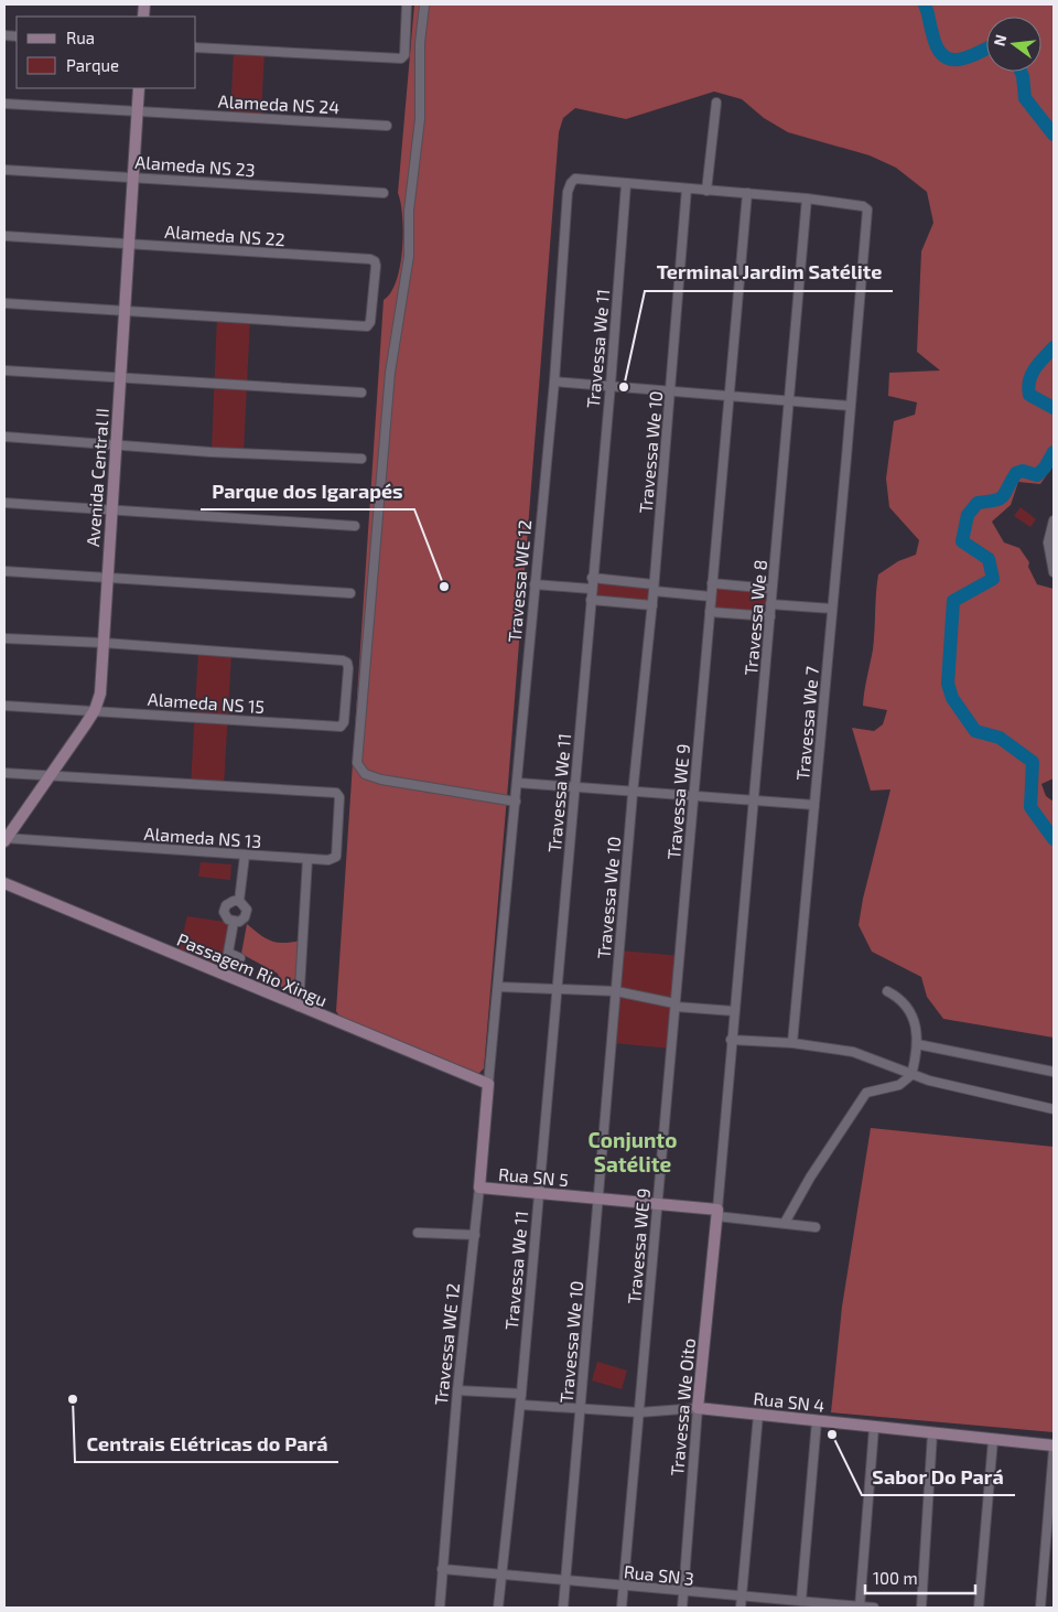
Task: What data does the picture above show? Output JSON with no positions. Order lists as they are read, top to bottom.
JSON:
{
  "streets": {
    "main road": [
      "Avenida Central II",
      "Travessa WE 12",
      "Passagem Rio Xingu",
      "Rua SN 5",
      "Rua SN 4",
      "Travessa We Oito"
    ],
    "street": [
      "Alameda NS 24",
      "Alameda NS 23",
      "Alameda NS 22",
      "Travessa We 11",
      "Travessa We 10",
      "Travessa We 8",
      "Alameda NS 15",
      "Travessa We 7",
      "Travessa WE 9",
      "Alameda NS 13",
      "Rua SN 3"
    ]
  },
  "crossings": [
    ["Alameda NS 24", "Avenida Central II"],
    ["Alameda NS 23", "Avenida Central II"],
    ["Alameda NS 22", "Avenida Central II"],
    ["Travessa We 11", "Rua SN 5"],
    ["Travessa We 11", "Rua SN 4"],
    ["Travessa We 11", "Rua SN 3"],
    ["Travessa We 10", "Rua SN 5"],
    ["Travessa We 10", "Rua SN 4"],
    ["Travessa We 10", "Rua SN 3"],
    ["Avenida Central II", "Alameda NS 15"],
    ["Avenida Central II", "Alameda NS 13"],
    ["Travessa WE 12", "Passagem Rio Xingu"],
    ["Travessa WE 12", "Rua SN 5"],
    ["Travessa WE 12", "Rua SN 3"],
    ["Travessa WE 9", "Rua SN 5"],
    ["Travessa WE 9", "Rua SN 4"],
    ["Travessa WE 9", "Rua SN 3"],
    ["Rua SN 5", "Travessa We Oito"],
    ["Rua SN 4", "Travessa We Oito"],
    ["Travessa We Oito", "Rua SN 3"]
  ],
  "districts": ["Conjunto Satélite"],
  "places": [
    "Terminal Jardim Satélite",
    "Parque dos Igarapés",
    "Centrais Elétricas do Pará",
    "Sabor Do Pará"
  ],
  "legend": ["Rua", "Parque"],
  "scale_bar": "100 m",
  "north": "left"
}
